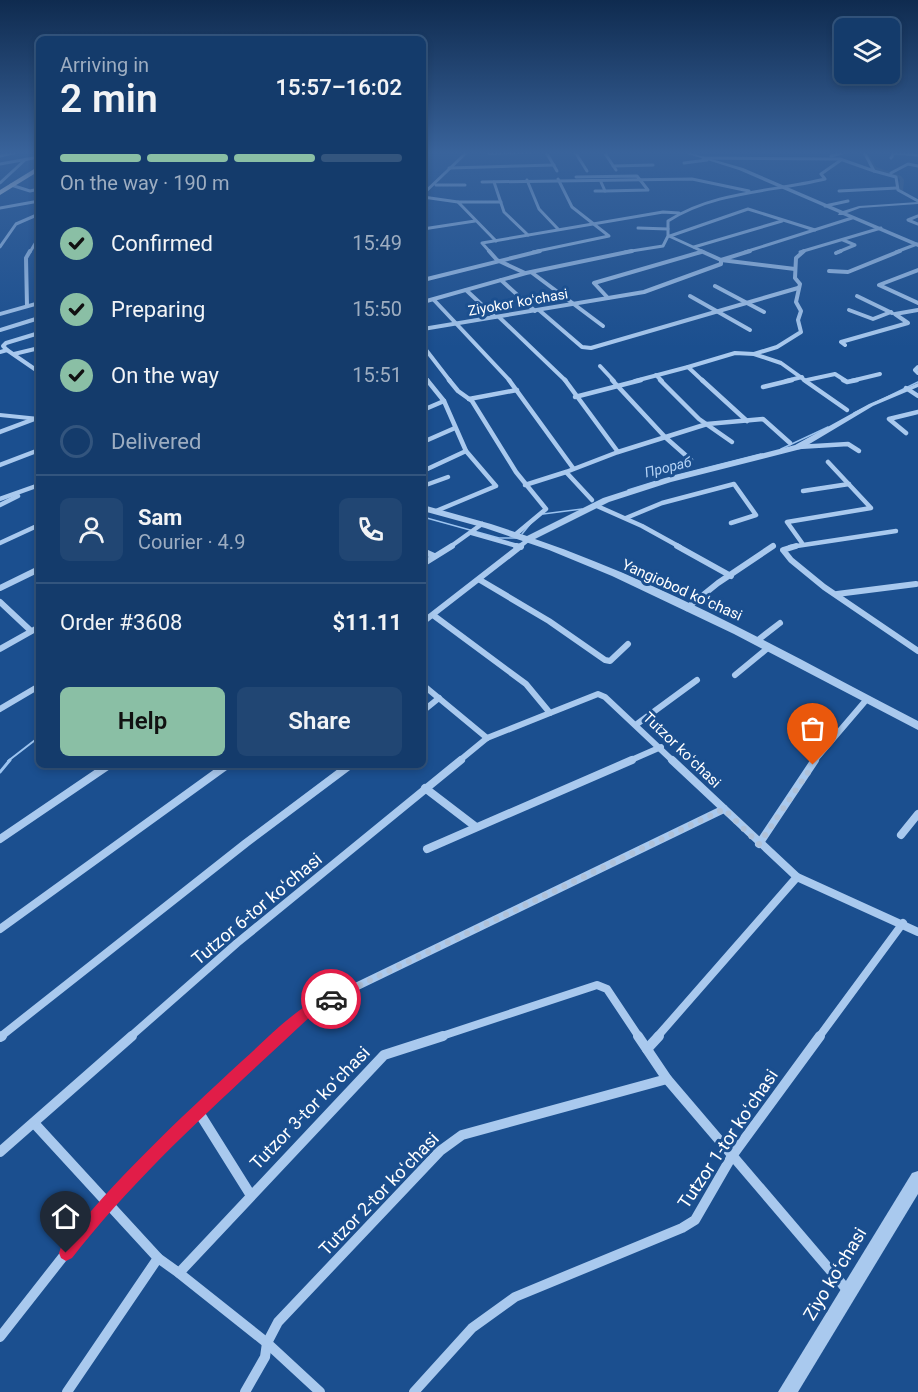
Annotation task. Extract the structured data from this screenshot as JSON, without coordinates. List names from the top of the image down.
{
  "streets": {
    "street": [
      "Ziyokor koʻchasi",
      "Yangiobod koʻchasi",
      "Tutzor koʻchasi",
      "Tutzor 6-tor koʻchasi",
      "Tutzor 3-tor koʻchasi",
      "Tutzor 1-tor koʻchasi",
      "Tutzor 2-tor koʻchasi",
      "Ziyo koʻchasi"
    ]
  },
  "crossings": [
    ["Tutzor koʻchasi", "Tutzor 6-tor koʻchasi"],
    ["Tutzor koʻchasi", "Tutzor 1-tor koʻchasi"],
    ["Tutzor 3-tor koʻchasi", "Tutzor 1-tor koʻchasi"],
    ["Tutzor 3-tor koʻchasi", "Tutzor 2-tor koʻchasi"],
    ["Tutzor 3-tor koʻchasi", "Ziyo koʻchasi"]
  ],
  "water": ["Прораб"],
  "page": {
    "heading": ["2 min", "Arriving in", "15:57–16:02"],
    "panel": [
      "Sam",
      "Courier · 4.9",
      "Order #3608",
      "$11.11"
    ],
    "bar": "On the way · 190 m",
    "list": [
      ["Confirmed", "15:49"],
      ["Preparing", "15:50"],
      ["On the way", "15:51"],
      "Delivered"
    ],
    "buttons": ["Help", "Share"]
  }
}
